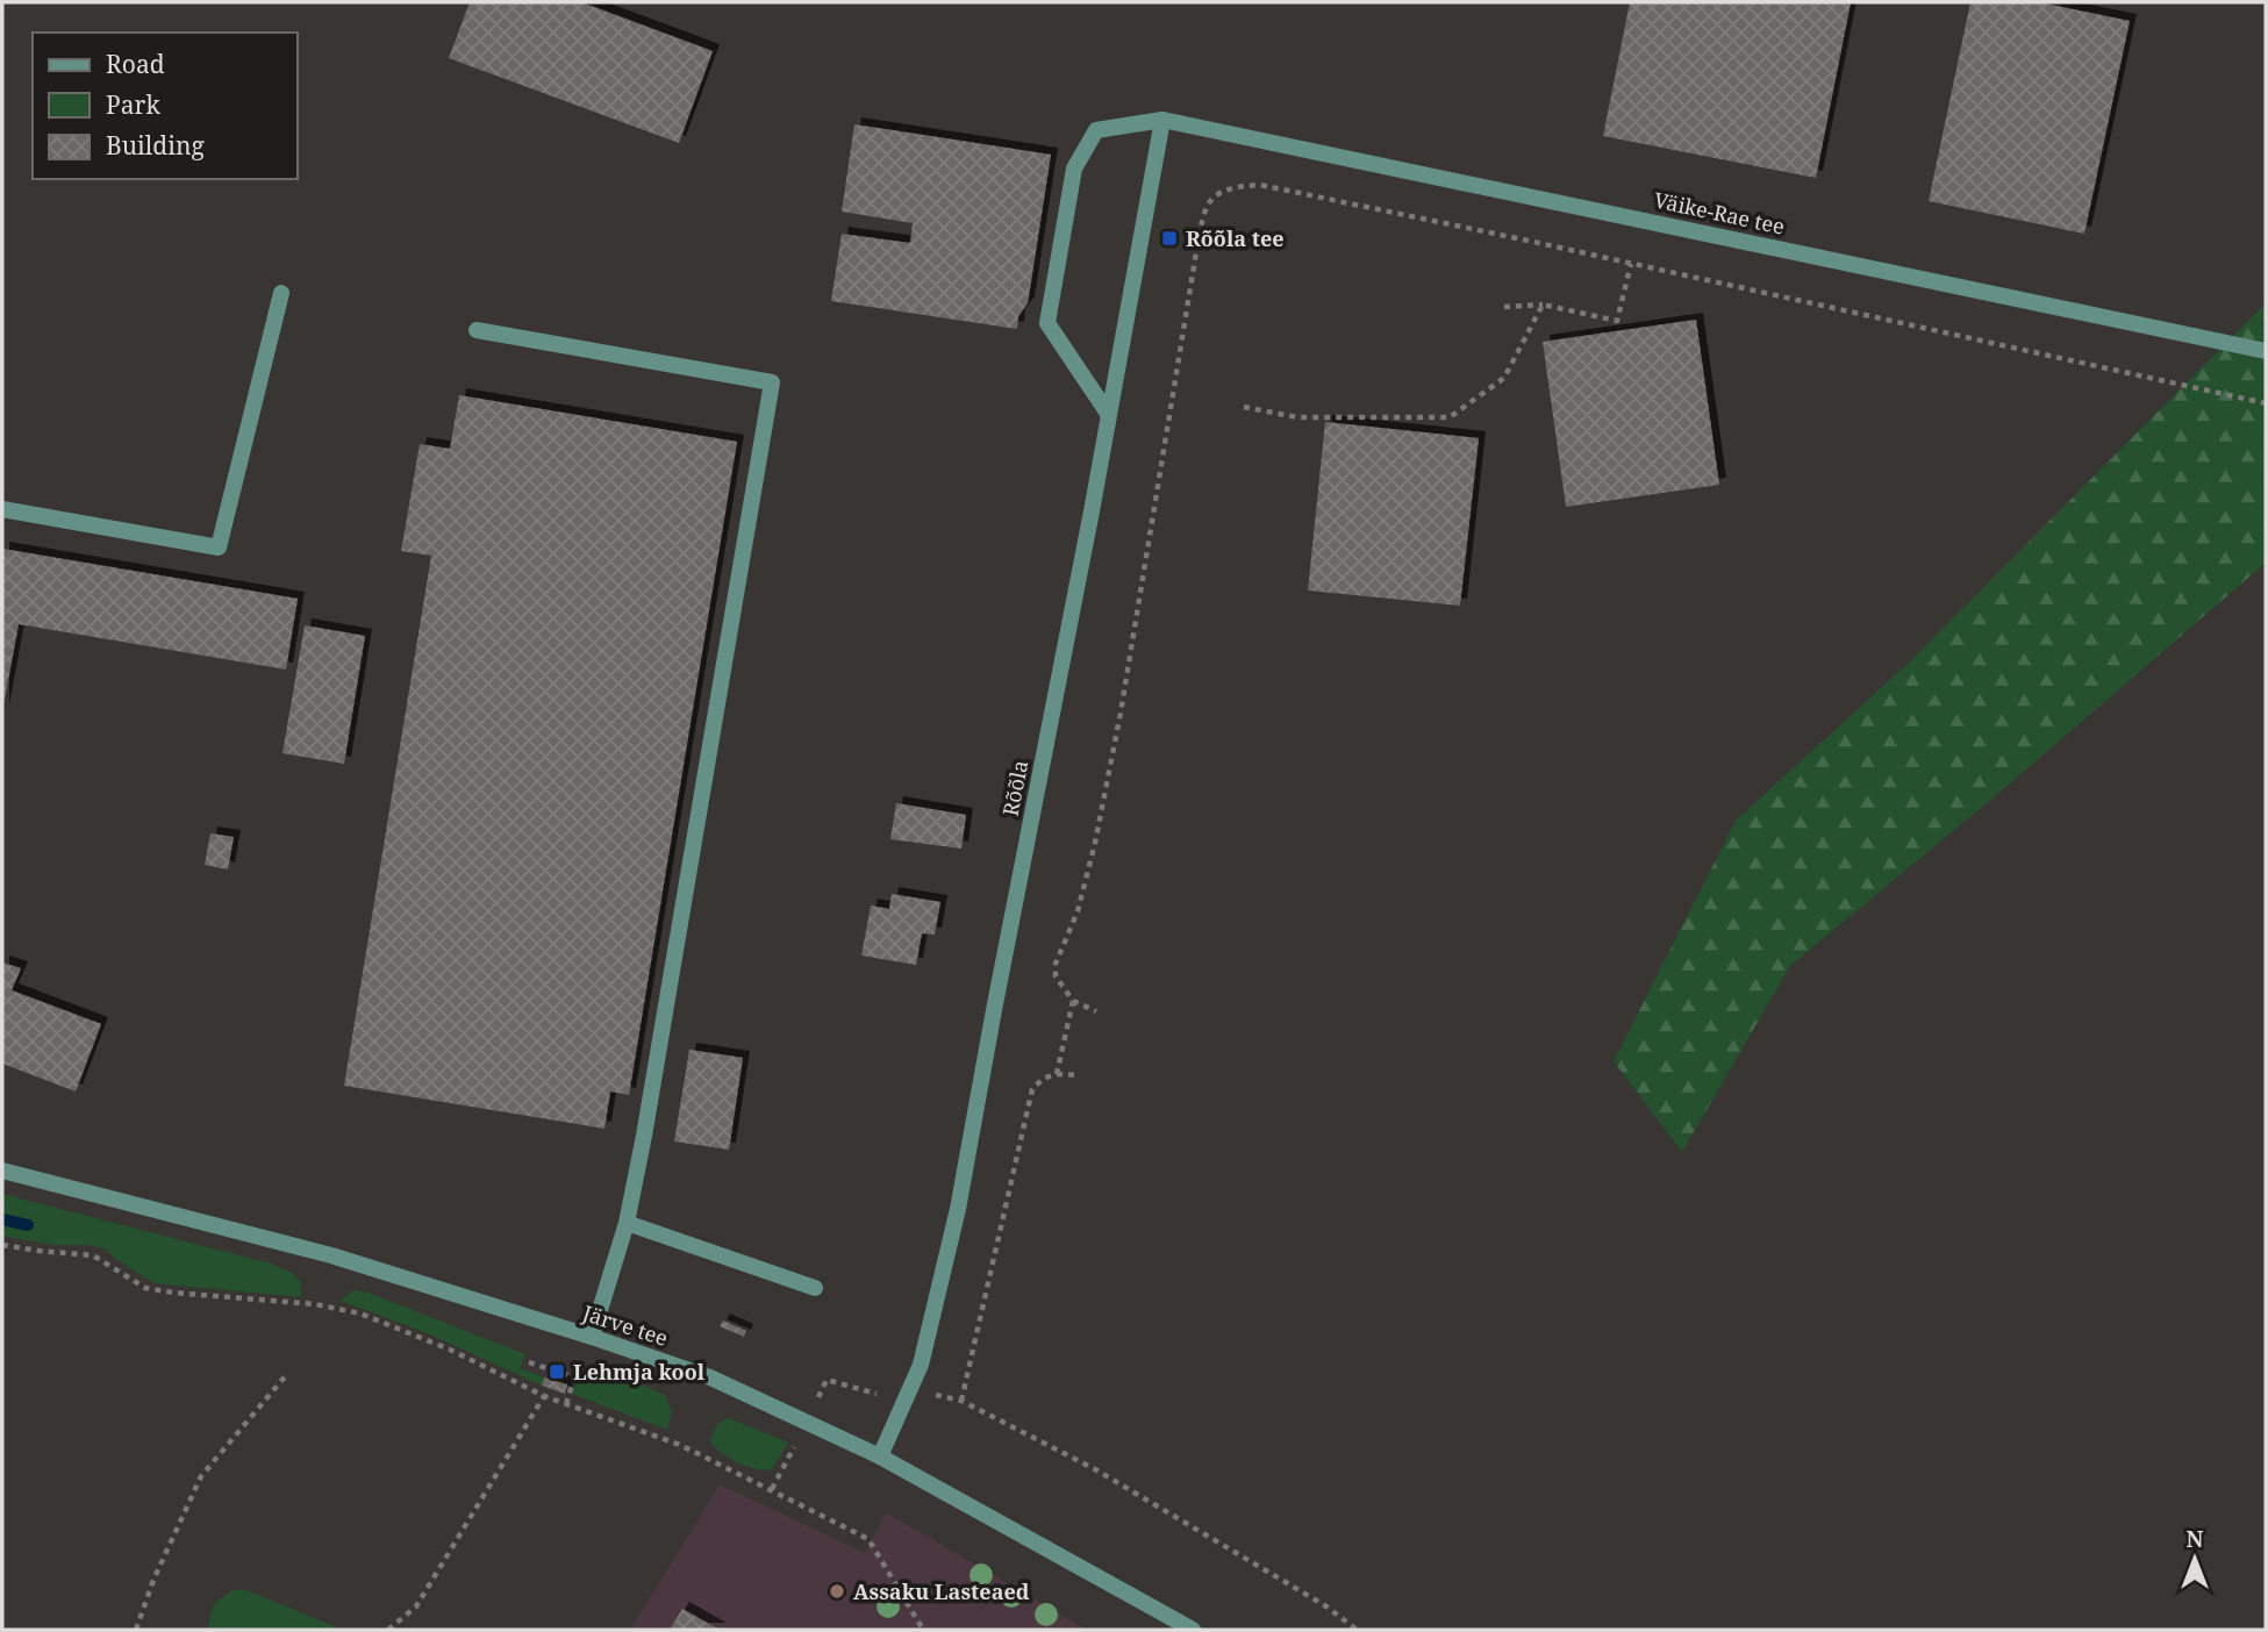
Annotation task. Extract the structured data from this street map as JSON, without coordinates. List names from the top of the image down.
{
  "streets": {
    "street": ["Väike-Rae tee", "Rõõla", "Järve tee"]
  },
  "crossings": [
    ["Väike-Rae tee", "Rõõla"],
    ["Rõõla", "Järve tee"]
  ],
  "places": {
    "transit": ["Rõõla tee", "Lehmja kool"],
    "other": ["Assaku Lasteaed"]
  },
  "legend": ["Road", "Park", "Building"],
  "north": "top"
}
